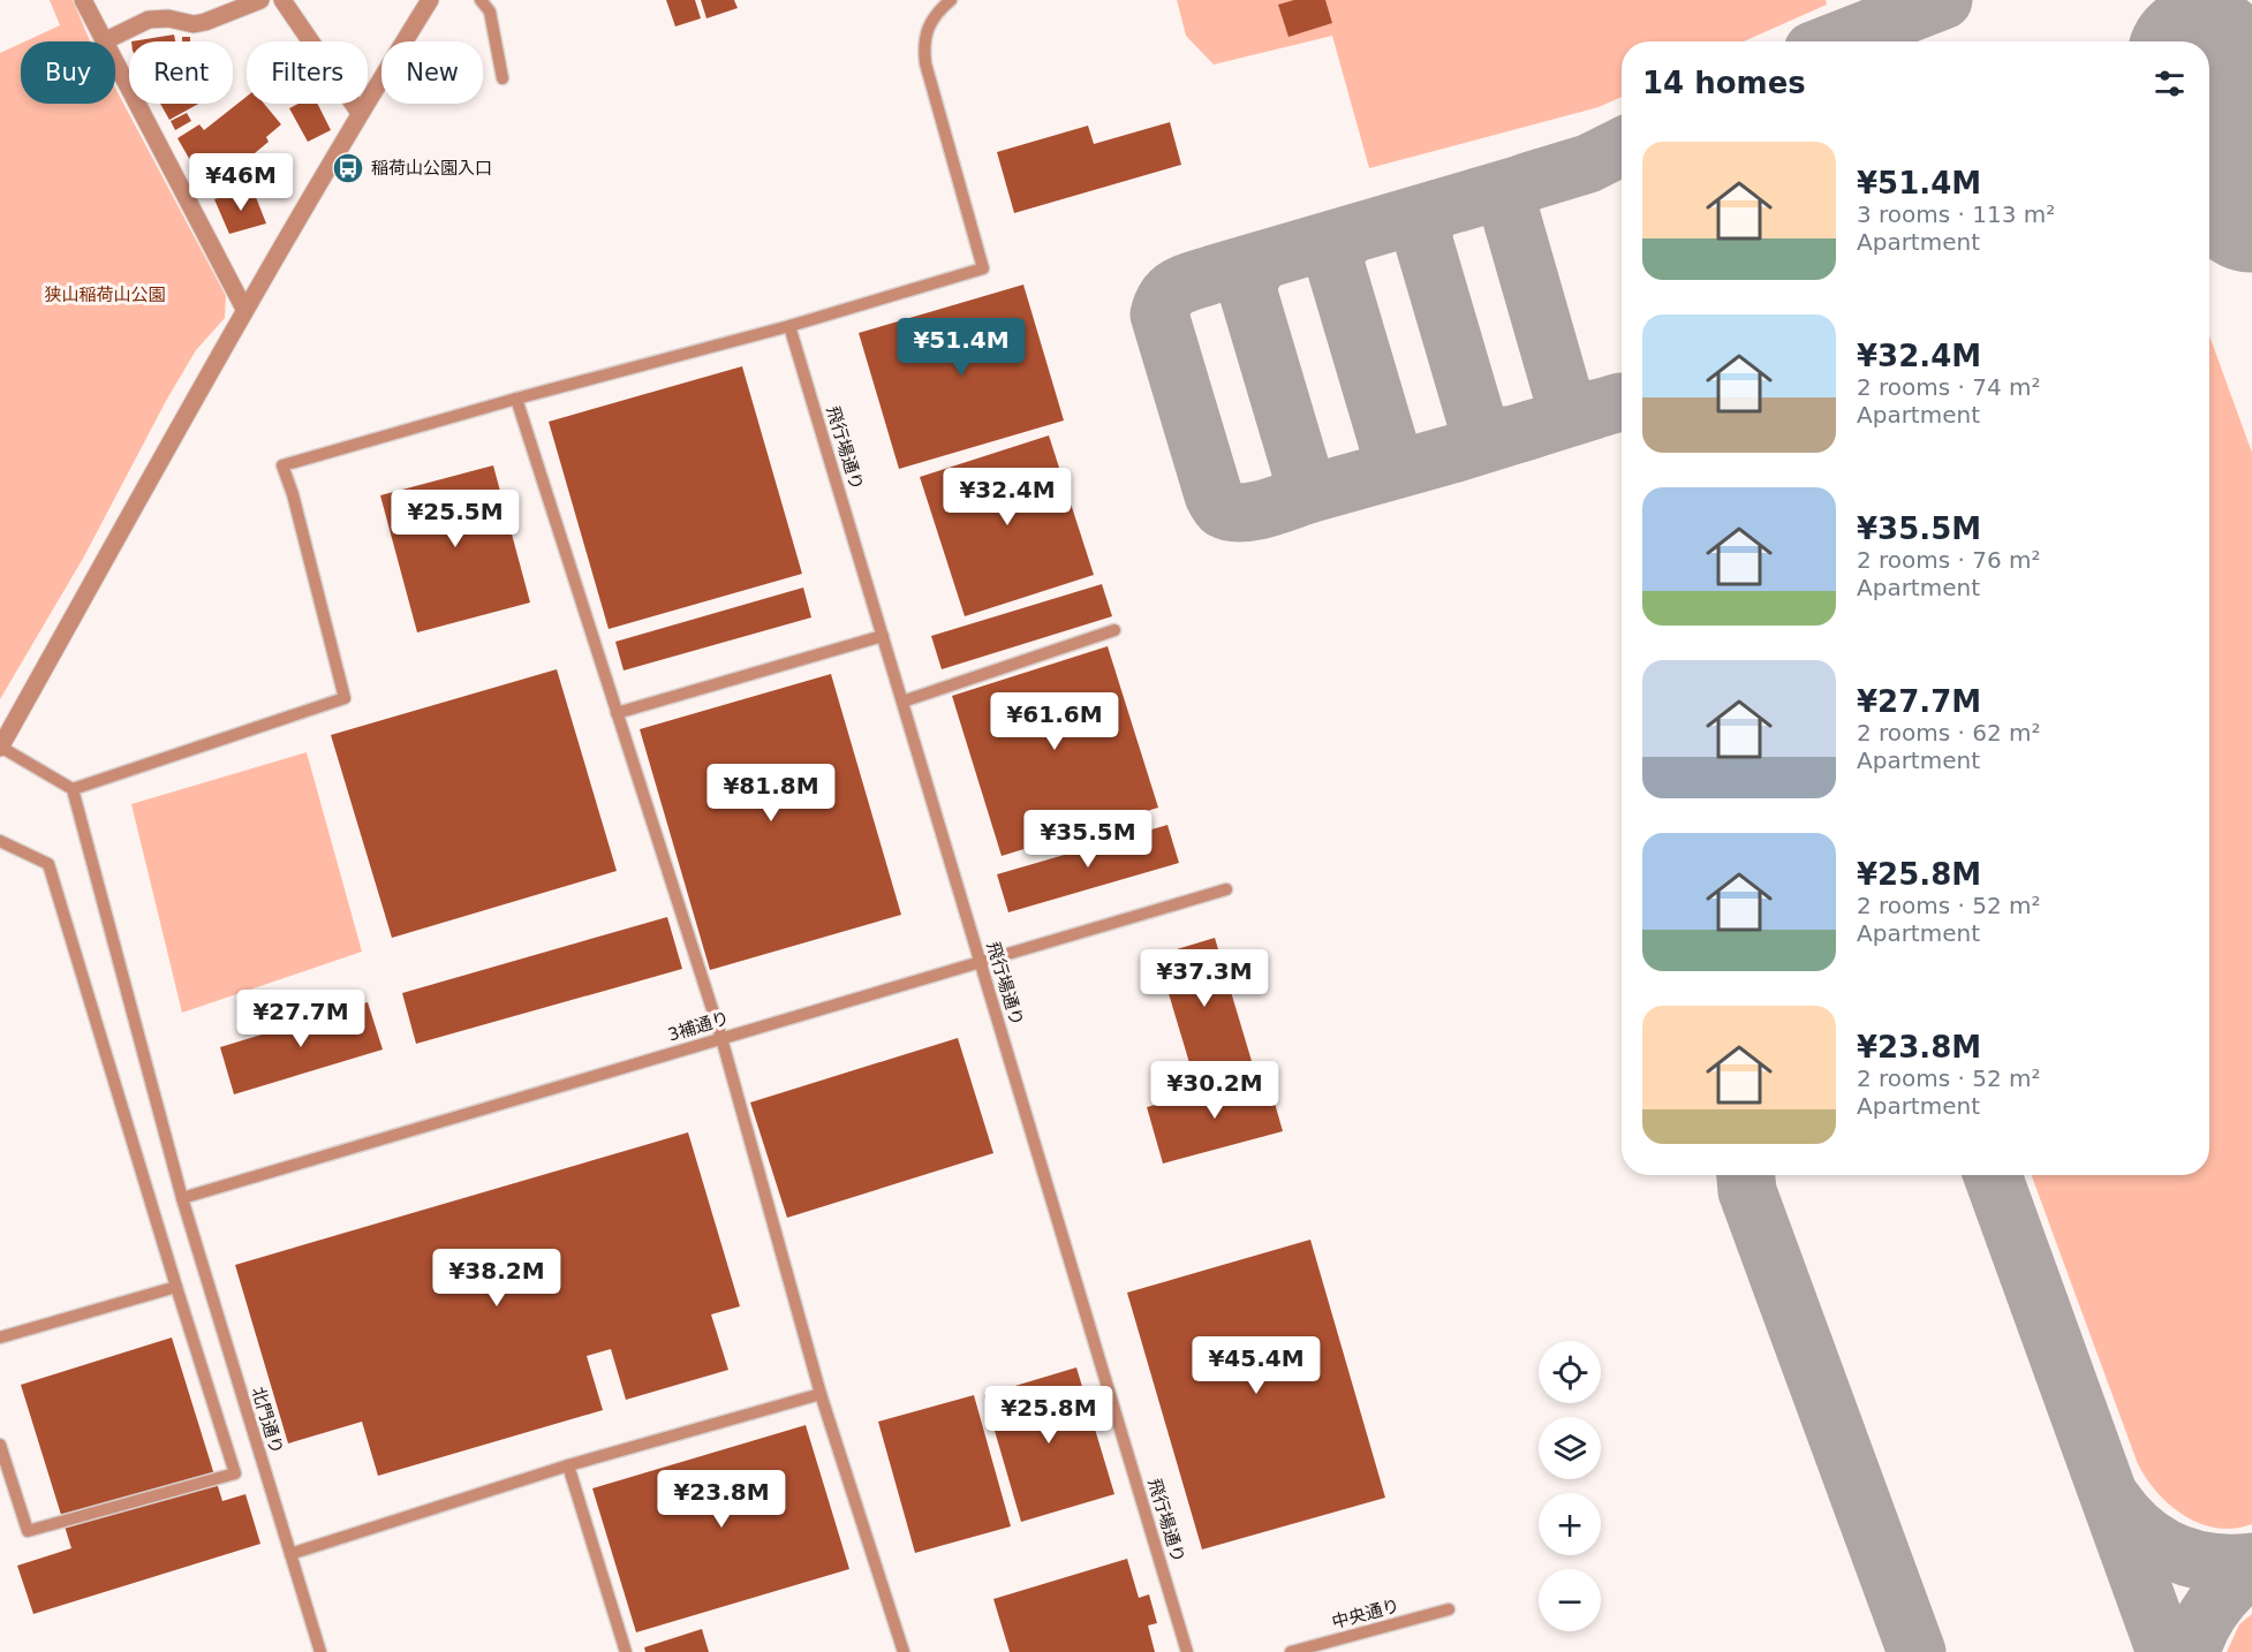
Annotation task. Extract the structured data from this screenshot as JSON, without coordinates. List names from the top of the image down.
{
  "streets": {
    "lane": [
      "飛行場通り",
      "3補通り",
      "北門通り",
      "中央通り"
    ]
  },
  "crossings": [
    ["飛行場通り", "3補通り"],
    ["3補通り", "北門通り"]
  ],
  "parks": ["狭山稲荷山公園"],
  "places": {
    "bus stop": ["稲荷山公園入口"]
  },
  "page": {
    "chip": [
      "Buy",
      "Rent",
      "Filters",
      "New"
    ],
    "heading": "14 homes",
    "list": [
      {
        "name": "¥51.4M",
        "note": "3 rooms · 113 m² · Apartment"
      },
      {
        "name": "¥32.4M",
        "note": "2 rooms · 74 m² · Apartment"
      },
      {
        "name": "¥35.5M",
        "note": "2 rooms · 76 m² · Apartment"
      },
      {
        "name": "¥27.7M",
        "note": "2 rooms · 62 m² · Apartment"
      },
      {
        "name": "¥25.8M",
        "note": "2 rooms · 52 m² · Apartment"
      },
      {
        "name": "¥23.8M",
        "note": "2 rooms · 52 m² · Apartment"
      }
    ],
    "price": [
      "¥46M",
      "¥51.4M",
      "¥32.4M",
      "¥25.5M",
      "¥61.6M",
      "¥81.8M",
      "¥35.5M",
      "¥37.3M",
      "¥27.7M",
      "¥30.2M",
      "¥38.2M",
      "¥45.4M",
      "¥25.8M",
      "¥23.8M"
    ],
    "map_buttons": ["+", "−"]
  }
}
